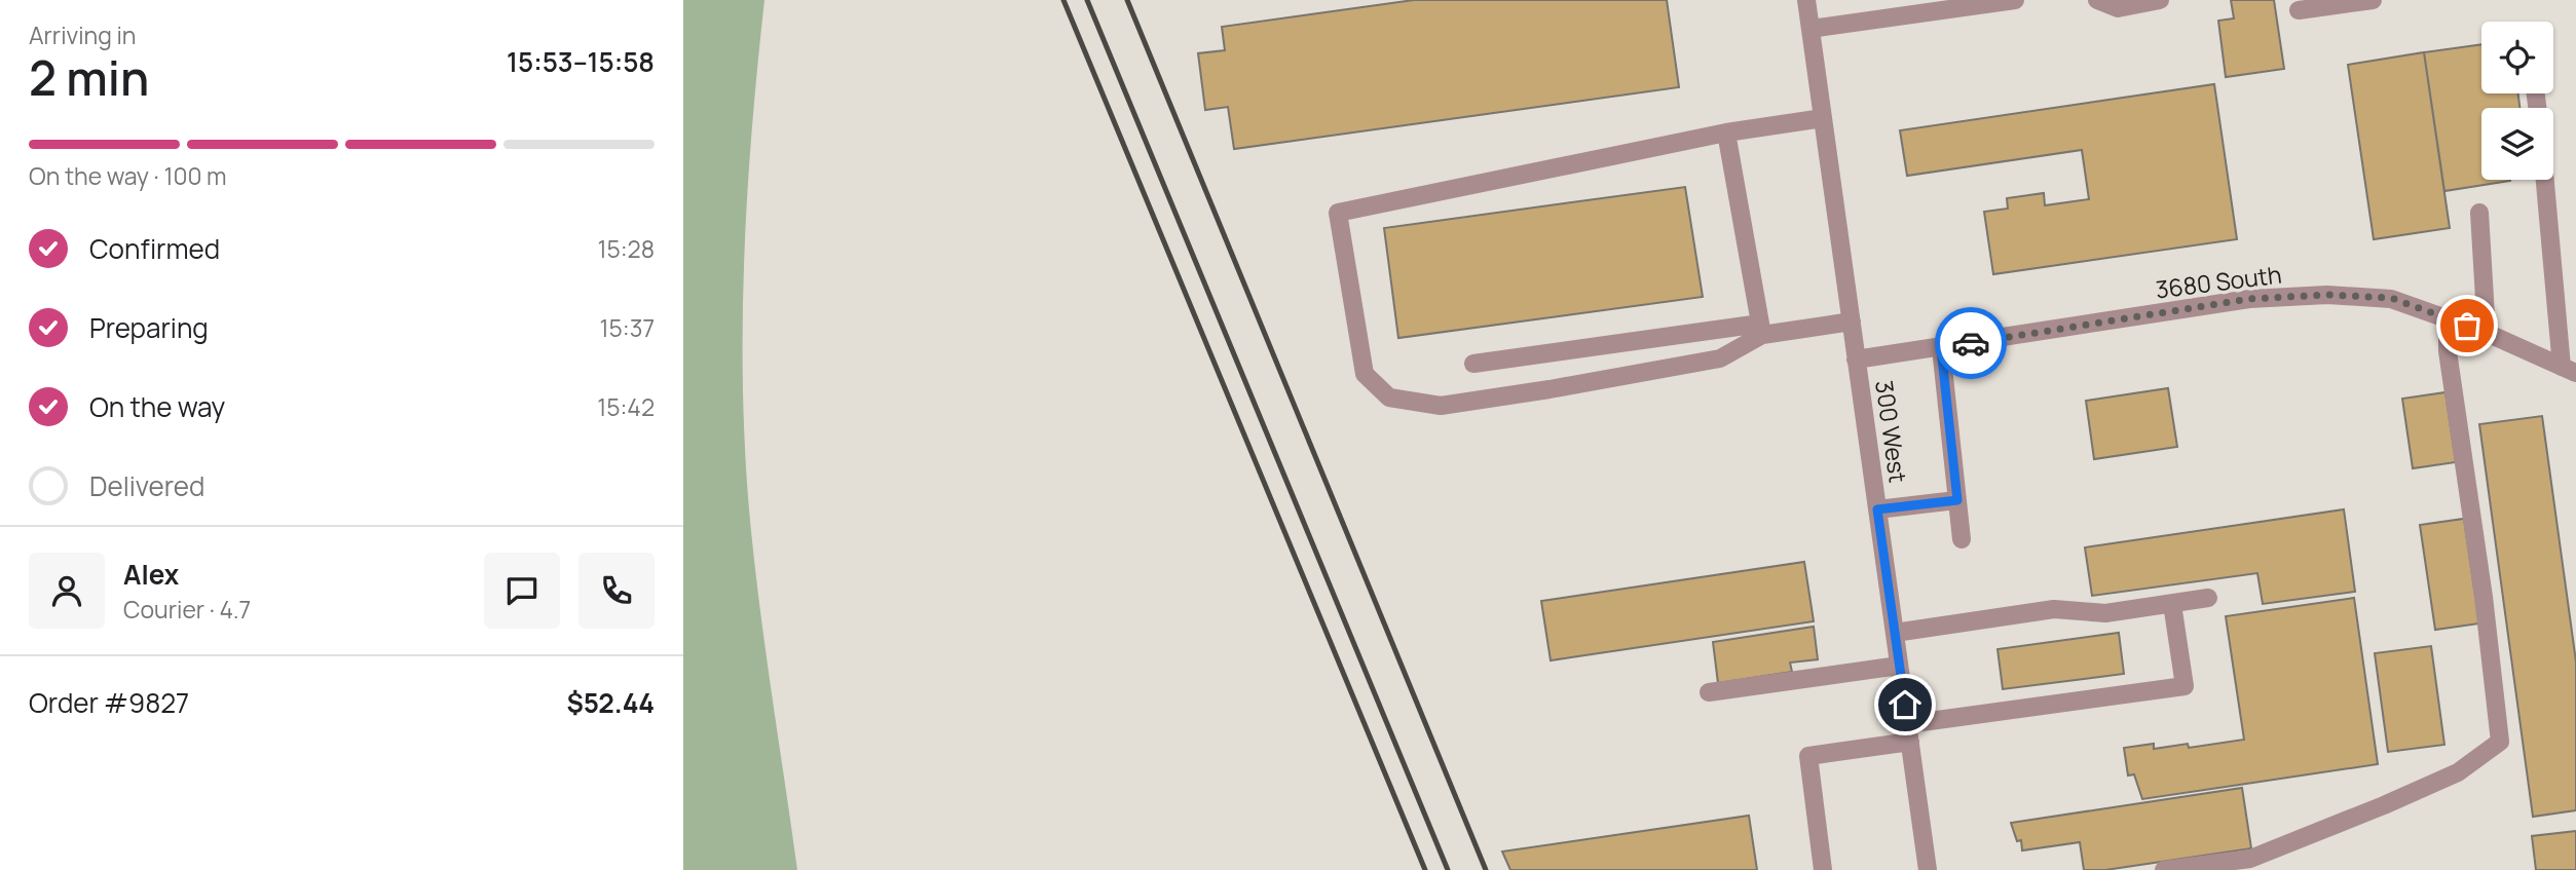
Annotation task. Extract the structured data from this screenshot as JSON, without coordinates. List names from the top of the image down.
{
  "streets": {
    "street": ["3680 South", "300 West"]
  },
  "crossings": [
    ["3680 South", "300 West"]
  ],
  "page": {
    "heading": ["2 min", "Arriving in", "15:53–15:58"],
    "panel": [
      "Alex",
      "Courier · 4.7",
      "Order #9827",
      "$52.44"
    ],
    "bar": "On the way · 100 m",
    "list": [
      ["Confirmed", "15:28"],
      ["Preparing", "15:37"],
      ["On the way", "15:42"],
      "Delivered"
    ]
  }
}
